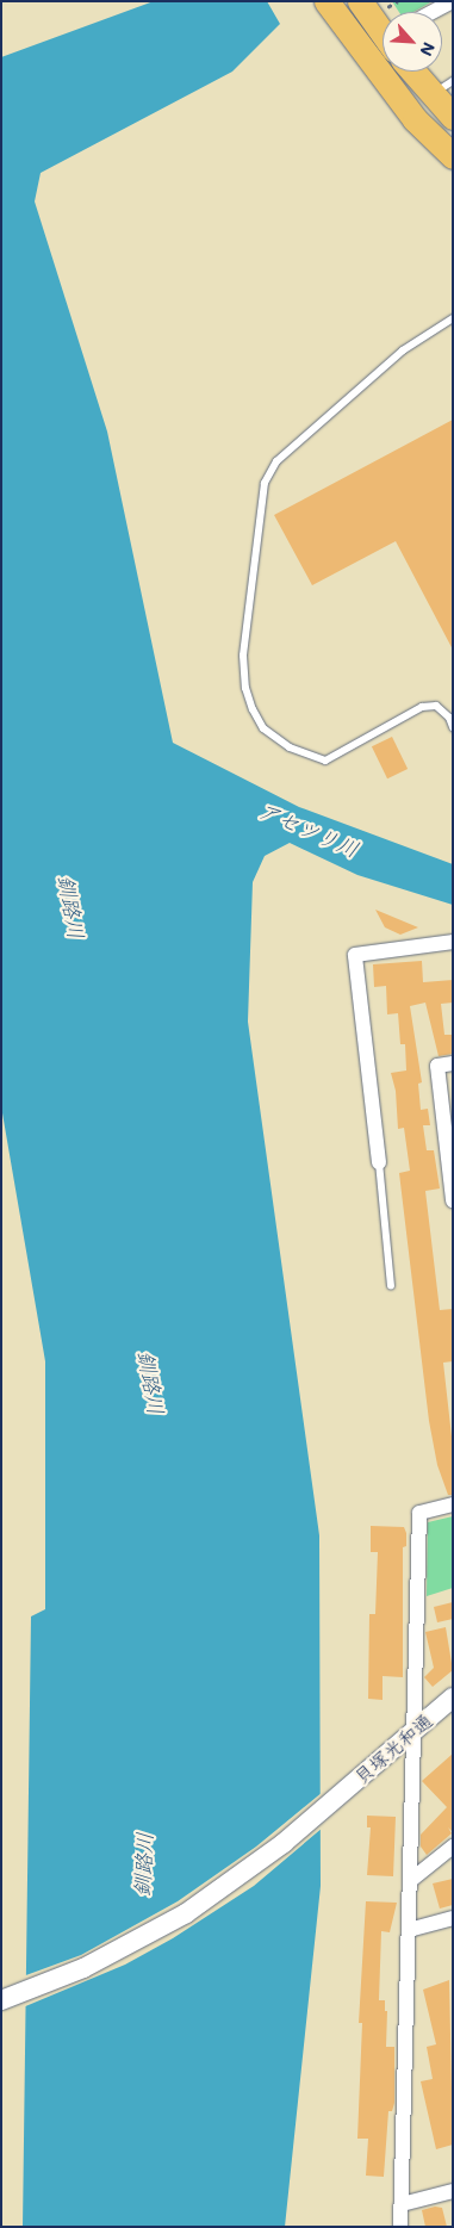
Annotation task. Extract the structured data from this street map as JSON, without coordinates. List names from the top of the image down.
{
  "streets": {
    "street": ["貝塚光和通"]
  },
  "water": ["アセツリ川", "釧路川"],
  "north": "bottom right"
}
